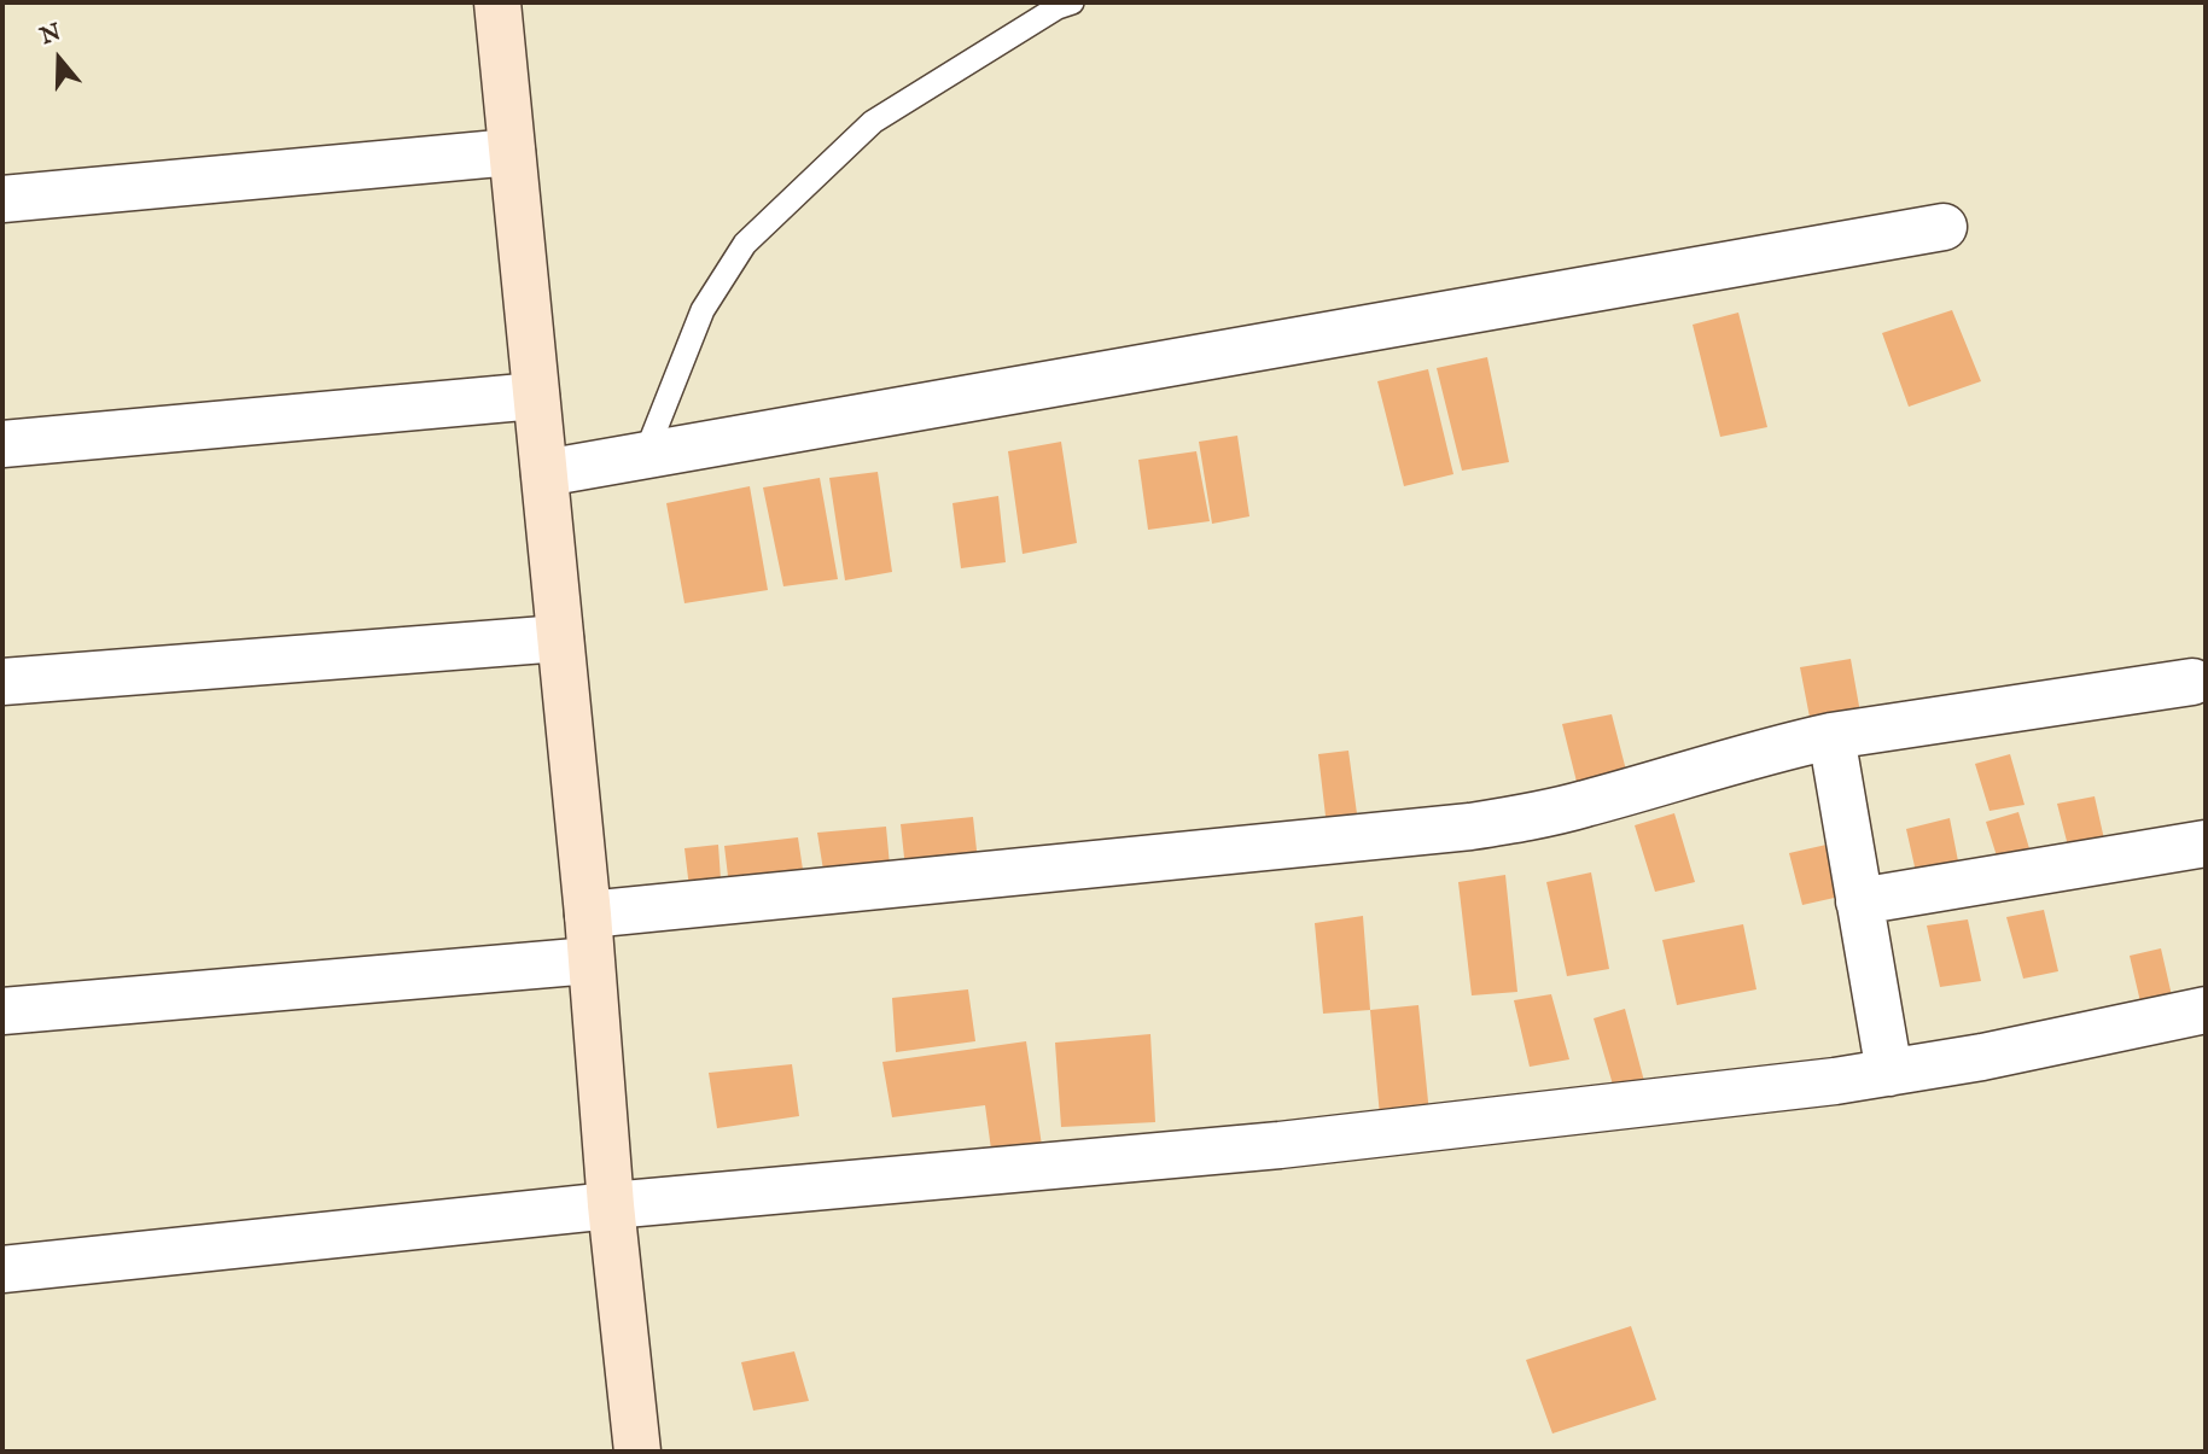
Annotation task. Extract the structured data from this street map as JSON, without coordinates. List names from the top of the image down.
{
  "north": "top"
}
